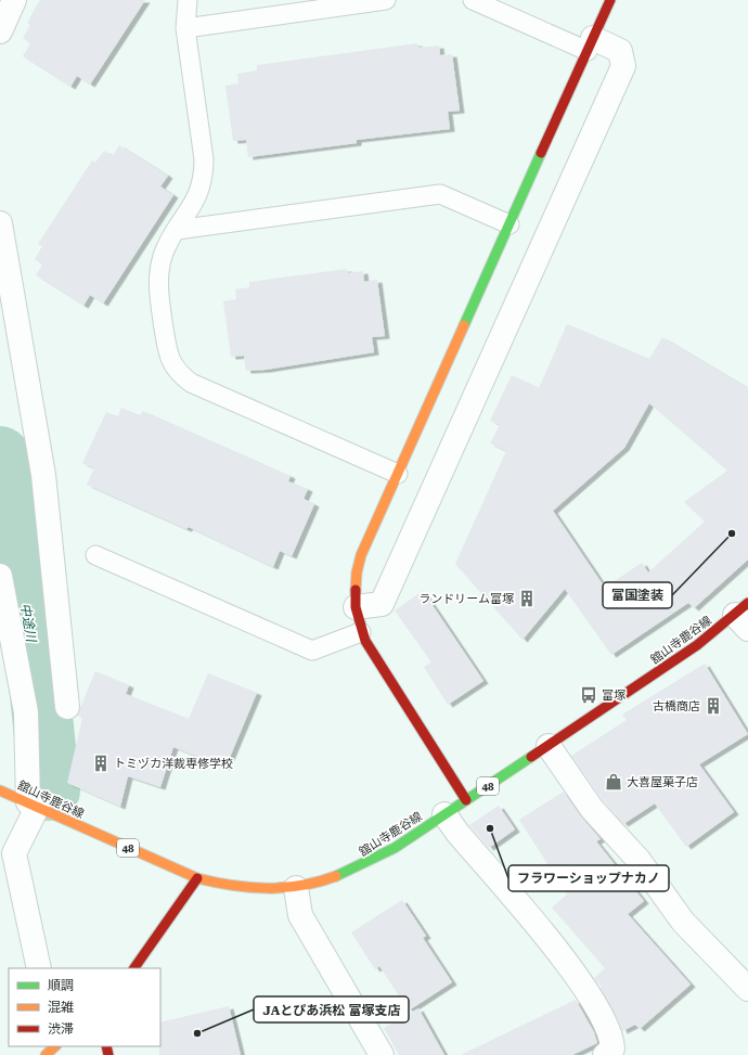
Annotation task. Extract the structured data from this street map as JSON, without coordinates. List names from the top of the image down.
{
  "streets": {
    "street": ["舘山寺鹿谷線", "48"]
  },
  "water": ["中途川"],
  "places": {
    "other": ["富国塗装", "フラワーショップナカノ", "JAとぴあ浜松 富塚支店"],
    "building": ["ランドリーム富塚", "古橋商店", "トミヅカ洋裁専修学校"],
    "bus stop": ["富塚"],
    "shop": ["大喜屋菓子店"]
  },
  "legend": ["順調", "混雑", "渋滞"]
}
